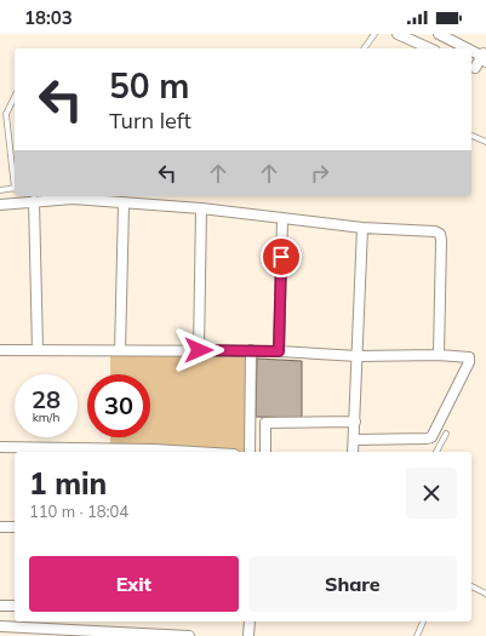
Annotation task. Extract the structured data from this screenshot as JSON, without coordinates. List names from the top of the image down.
{
  "page": {
    "status": "18:03",
    "turn": ["50 m", "Turn left"],
    "speed": "28 km/h",
    "limit": "30",
    "heading": ["1 min", "110 m · 18:04"],
    "buttons": ["Exit", "Share"]
  }
}
